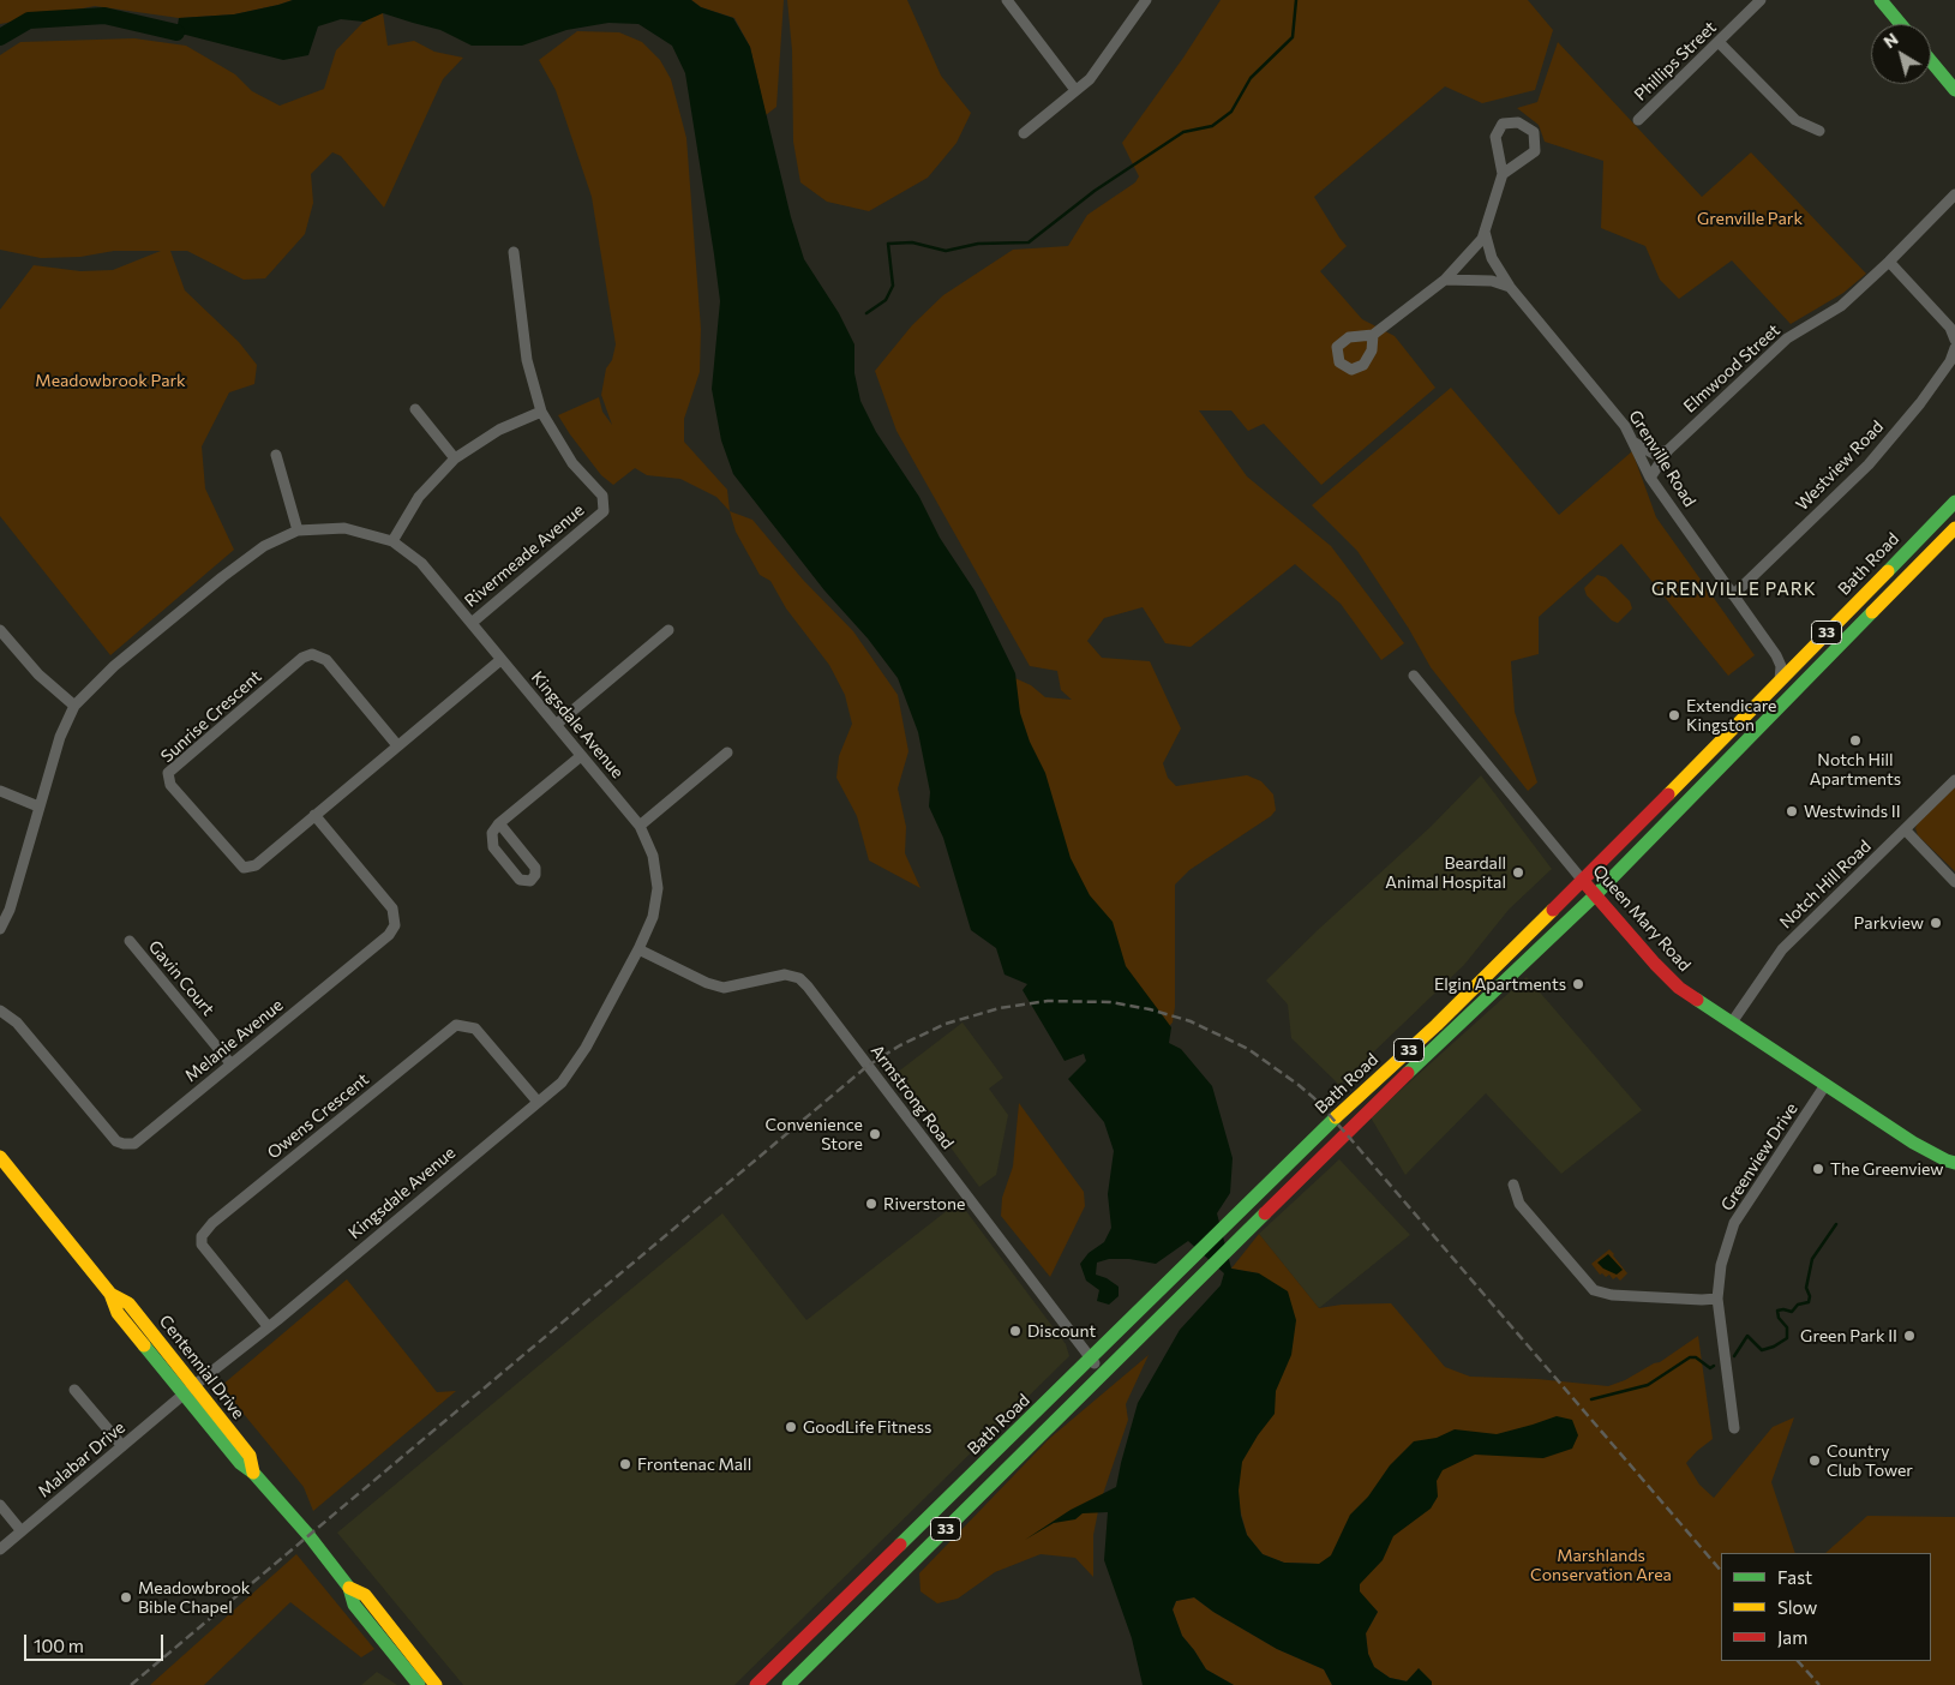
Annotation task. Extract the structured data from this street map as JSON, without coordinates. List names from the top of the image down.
{
  "streets": {
    "main road": [
      "Bath Road",
      "33",
      "Queen Mary Road",
      "Centennial Drive"
    ],
    "street": [
      "Phillips Street",
      "Elmwood Street",
      "Grenville Road",
      "Westview Road",
      "Rivermeade Avenue",
      "Sunrise Crescent",
      "Kingsdale Avenue",
      "Notch Hill Road",
      "Gavin Court",
      "Melanie Avenue",
      "Armstrong Road",
      "Owens Crescent",
      "Greenview Drive",
      "Malabar Drive"
    ]
  },
  "crossings": [
    ["Elmwood Street", "Grenville Road"],
    ["Grenville Road", "Westview Road"],
    ["Grenville Road", "Bath Road"],
    ["Rivermeade Avenue", "Kingsdale Avenue"],
    ["Bath Road", "Queen Mary Road"],
    ["Bath Road", "Armstrong Road"],
    ["33", "Queen Mary Road"],
    ["33", "Armstrong Road"],
    ["Sunrise Crescent", "Kingsdale Avenue"],
    ["Sunrise Crescent", "Melanie Avenue"],
    ["Kingsdale Avenue", "Armstrong Road"],
    ["Kingsdale Avenue", "Owens Crescent"],
    ["Kingsdale Avenue", "Centennial Drive"],
    ["Kingsdale Avenue", "Malabar Drive"],
    ["Notch Hill Road", "Queen Mary Road"],
    ["Queen Mary Road", "Greenview Drive"],
    ["Gavin Court", "Melanie Avenue"],
    ["Centennial Drive", "Malabar Drive"]
  ],
  "districts": ["GRENVILLE PARK"],
  "parks": ["Grenville Park", "Meadowbrook Park", "Marshlands Conservation Area"],
  "places": [
    "Extendicare Kingston",
    "Notch Hill Apartments",
    "Westwinds II",
    "Beardall Animal Hospital",
    "Parkview",
    "Elgin Apartments",
    "Convenience Store",
    "The Greenview",
    "Riverstone",
    "Discount",
    "Green Park II",
    "GoodLife Fitness",
    "Country Club Tower",
    "Frontenac Mall",
    "Meadowbrook Bible Chapel"
  ],
  "legend": ["Fast", "Slow", "Jam"],
  "scale_bar": "100 m",
  "north": "top left"
}
